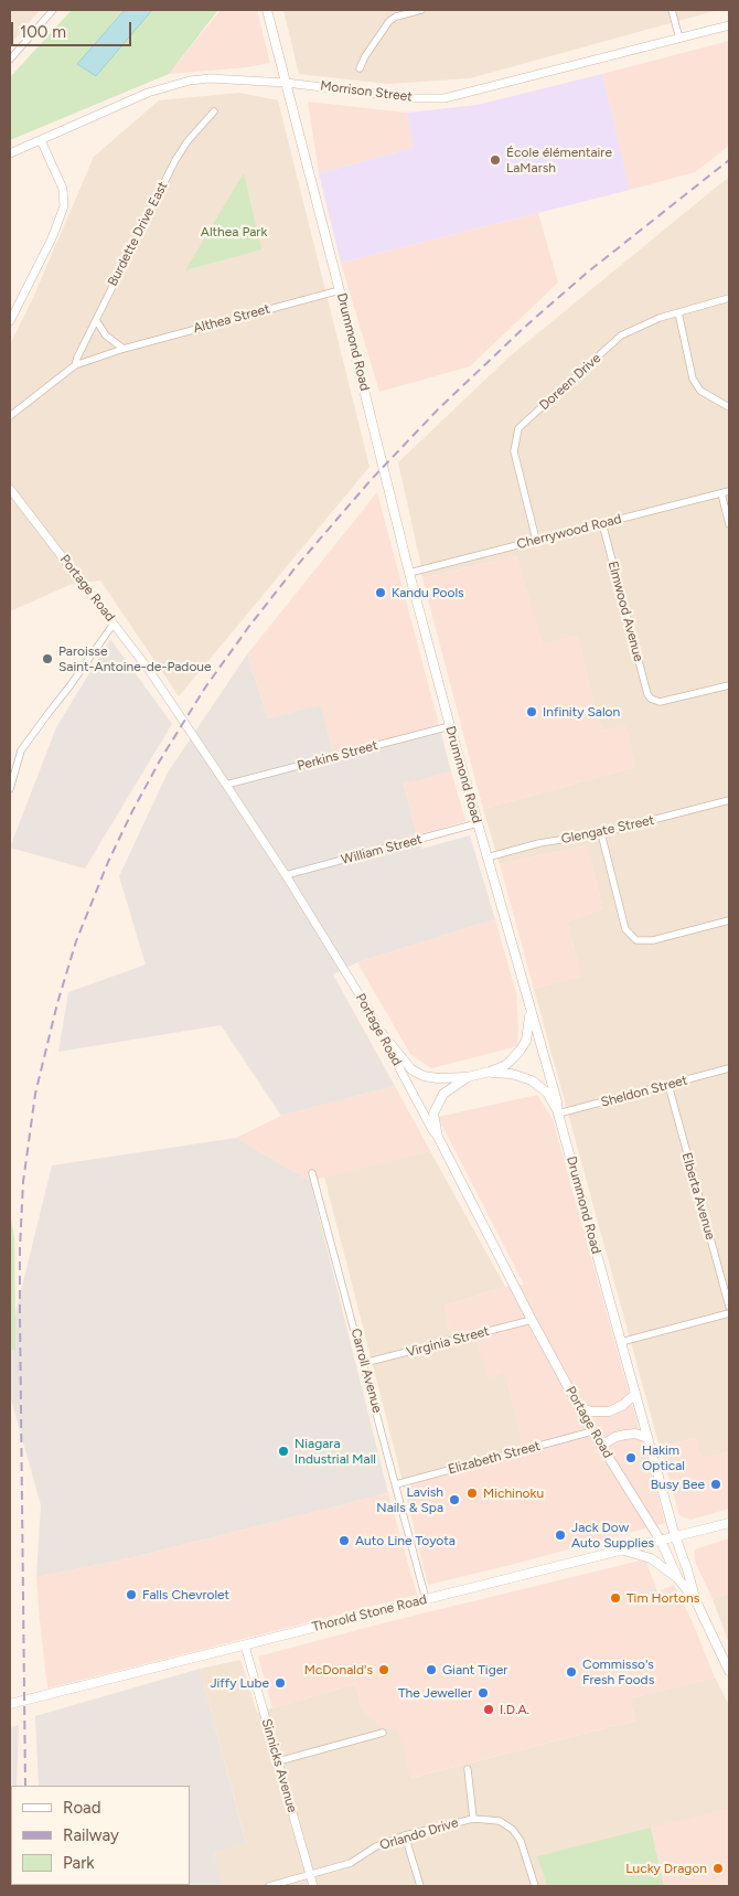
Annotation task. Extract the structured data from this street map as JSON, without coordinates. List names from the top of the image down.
{
  "streets": {
    "main road": ["Drummond Road", "Portage Road", "Thorold Stone Road"],
    "street": [
      "Morrison Street",
      "Burdette Drive East",
      "Althea Street",
      "Doreen Drive",
      "Cherrywood Road",
      "Elmwood Avenue",
      "Perkins Street",
      "Glengate Street",
      "William Street",
      "Sheldon Street",
      "Elberta Avenue",
      "Virginia Street",
      "Carroll Avenue",
      "Elizabeth Street",
      "Sinnicks Avenue",
      "Orlando Drive"
    ]
  },
  "crossings": [
    ["Morrison Street", "Drummond Road"],
    ["Burdette Drive East", "Althea Street"],
    ["Althea Street", "Drummond Road"],
    ["Drummond Road", "Cherrywood Road"],
    ["Drummond Road", "Portage Road"],
    ["Drummond Road", "Perkins Street"],
    ["Drummond Road", "Glengate Street"],
    ["Drummond Road", "William Street"],
    ["Drummond Road", "Sheldon Street"],
    ["Drummond Road", "Thorold Stone Road"],
    ["Doreen Drive", "Cherrywood Road"],
    ["Cherrywood Road", "Elmwood Avenue"],
    ["Portage Road", "Perkins Street"],
    ["Portage Road", "William Street"],
    ["Portage Road", "Virginia Street"],
    ["Portage Road", "Elizabeth Street"],
    ["Portage Road", "Thorold Stone Road"],
    ["Sheldon Street", "Elberta Avenue"],
    ["Virginia Street", "Carroll Avenue"],
    ["Carroll Avenue", "Elizabeth Street"],
    ["Carroll Avenue", "Thorold Stone Road"],
    ["Thorold Stone Road", "Sinnicks Avenue"],
    ["Sinnicks Avenue", "Orlando Drive"]
  ],
  "parks": ["Althea Park"],
  "places": [
    "École élémentaire LaMarsh",
    "Kandu Pools",
    "Paroisse Saint-Antoine-de-Padoue",
    "Infinity Salon",
    "Niagara Industrial Mall",
    "Hakim Optical",
    "Busy Bee",
    "Michinoku",
    "Lavish Nails & Spa",
    "Jack Dow Auto Supplies",
    "Auto Line Toyota",
    "Falls Chevrolet",
    "Tim Hortons",
    "McDonald's",
    "Giant Tiger",
    "Commisso's Fresh Foods",
    "Jiffy Lube",
    "The Jeweller",
    "I.D.A.",
    "Lucky Dragon"
  ],
  "legend": ["Road", "Railway", "Park"],
  "scale_bar": "100 m"
}
